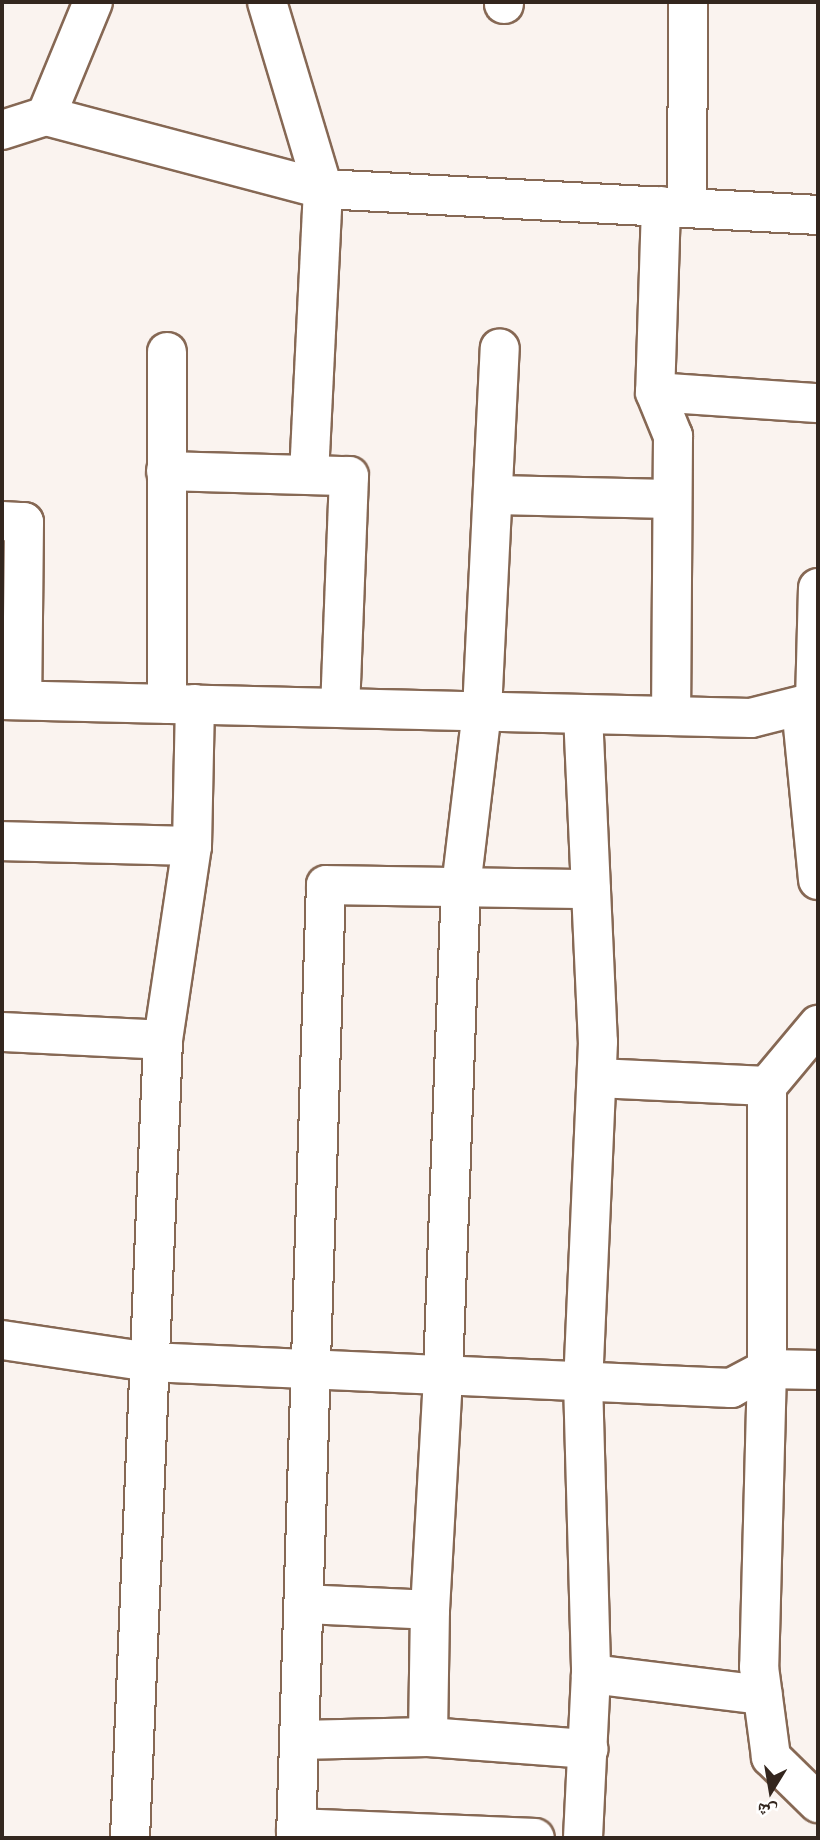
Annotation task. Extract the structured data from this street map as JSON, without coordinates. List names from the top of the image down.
{
  "north": "bottom"
}
